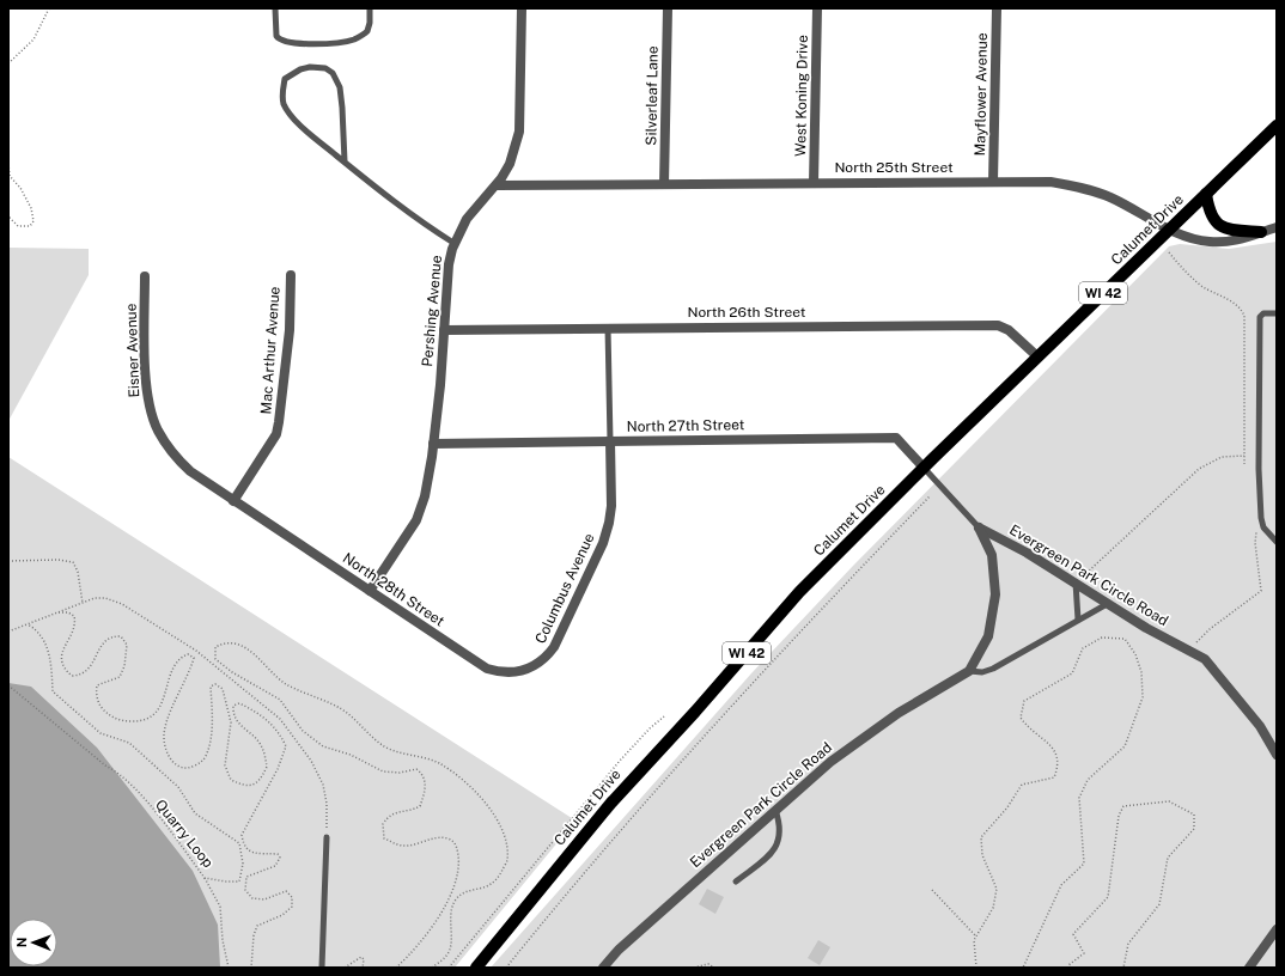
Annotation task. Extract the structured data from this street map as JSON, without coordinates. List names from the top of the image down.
{
  "streets": {
    "main road": ["Calumet Drive", "WI 42"],
    "street": [
      "Mayflower Avenue",
      "Silverleaf Lane",
      "West Koning Drive",
      "North 25th Street",
      "Pershing Avenue",
      "North 26th Street",
      "Eisner Avenue",
      "Mac Arthur Avenue",
      "North 27th Street",
      "Evergreen Park Circle Road",
      "Columbus Avenue",
      "North 28th Street"
    ],
    "path": ["Quarry Loop"]
  },
  "crossings": [
    ["Mayflower Avenue", "North 25th Street"],
    ["Silverleaf Lane", "North 25th Street"],
    ["West Koning Drive", "North 25th Street"],
    ["North 25th Street", "Calumet Drive"],
    ["North 25th Street", "Pershing Avenue"],
    ["Calumet Drive", "North 26th Street"],
    ["Calumet Drive", "North 27th Street"],
    ["Calumet Drive", "Evergreen Park Circle Road"],
    ["Pershing Avenue", "North 26th Street"],
    ["Pershing Avenue", "North 27th Street"],
    ["Pershing Avenue", "North 28th Street"],
    ["Eisner Avenue", "Mac Arthur Avenue"],
    ["Eisner Avenue", "North 28th Street"],
    ["Mac Arthur Avenue", "North 28th Street"],
    ["North 27th Street", "Evergreen Park Circle Road"],
    ["North 27th Street", "Columbus Avenue"],
    ["Columbus Avenue", "North 28th Street"]
  ],
  "north": "left"
}
